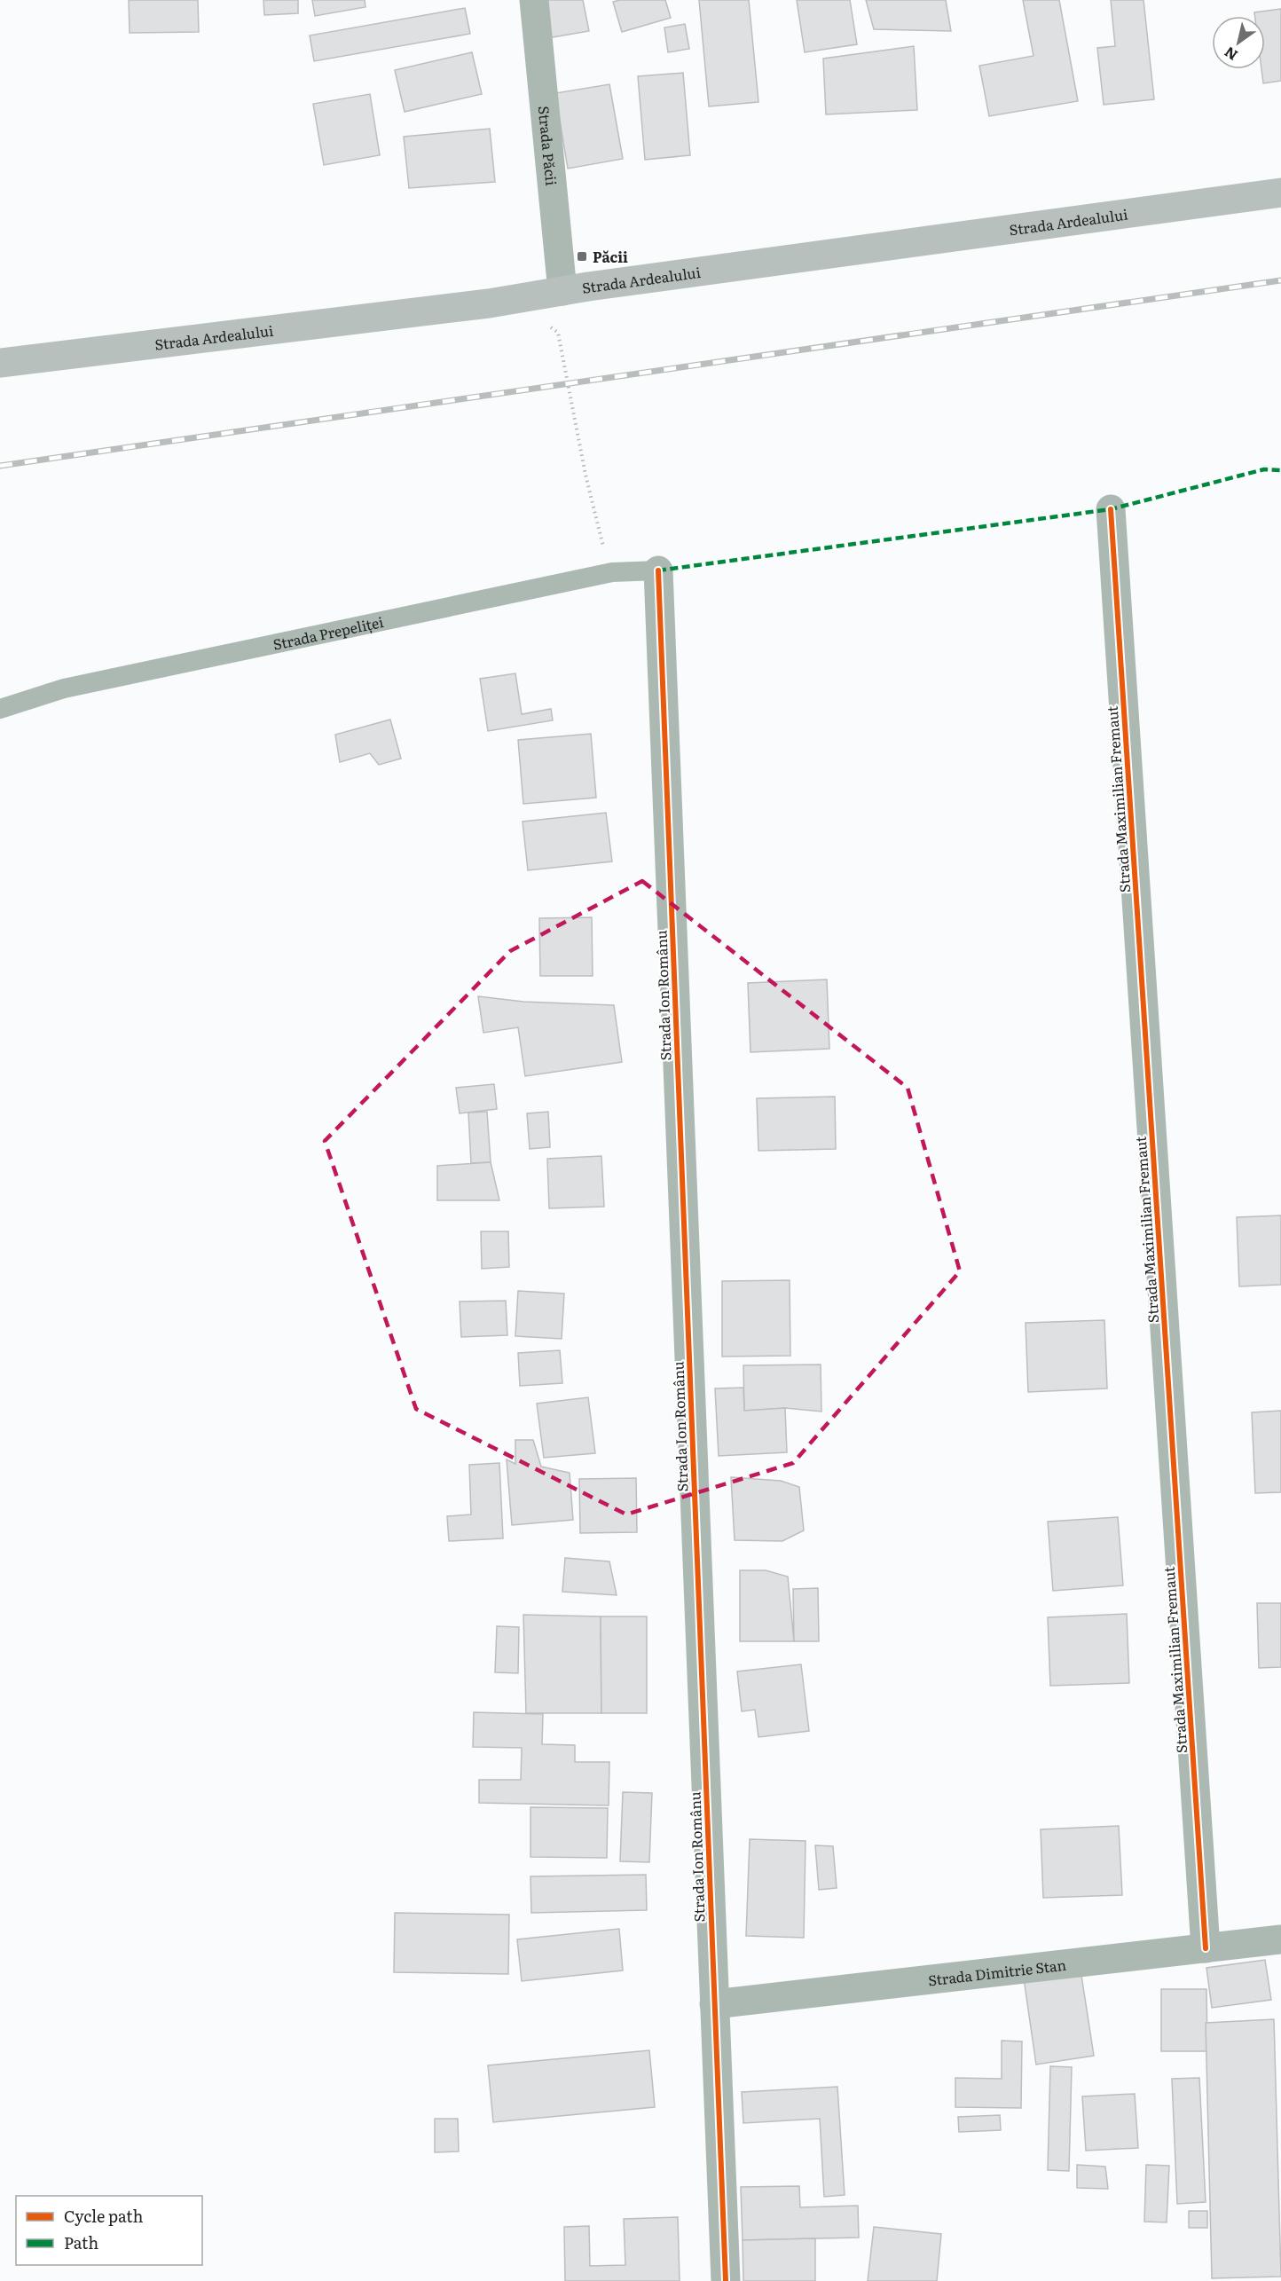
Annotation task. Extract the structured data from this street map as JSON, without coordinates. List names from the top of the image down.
{
  "streets": {
    "street": [
      "Strada Păcii",
      "Strada Ardealului",
      "Strada Maximilian Fremaut",
      "Strada Ion Românu",
      "Strada Dimitrie Stan"
    ],
    "lane": ["Strada Prepeliței"]
  },
  "crossings": [
    ["Strada Păcii", "Strada Ardealului"],
    ["Strada Prepeliței", "Strada Ion Românu"],
    ["Strada Maximilian Fremaut", "Strada Dimitrie Stan"],
    ["Strada Ion Românu", "Strada Dimitrie Stan"]
  ],
  "places": {
    "transit": ["Păcii"]
  },
  "legend": ["Cycle path", "Path"],
  "north": "bottom left"
}
